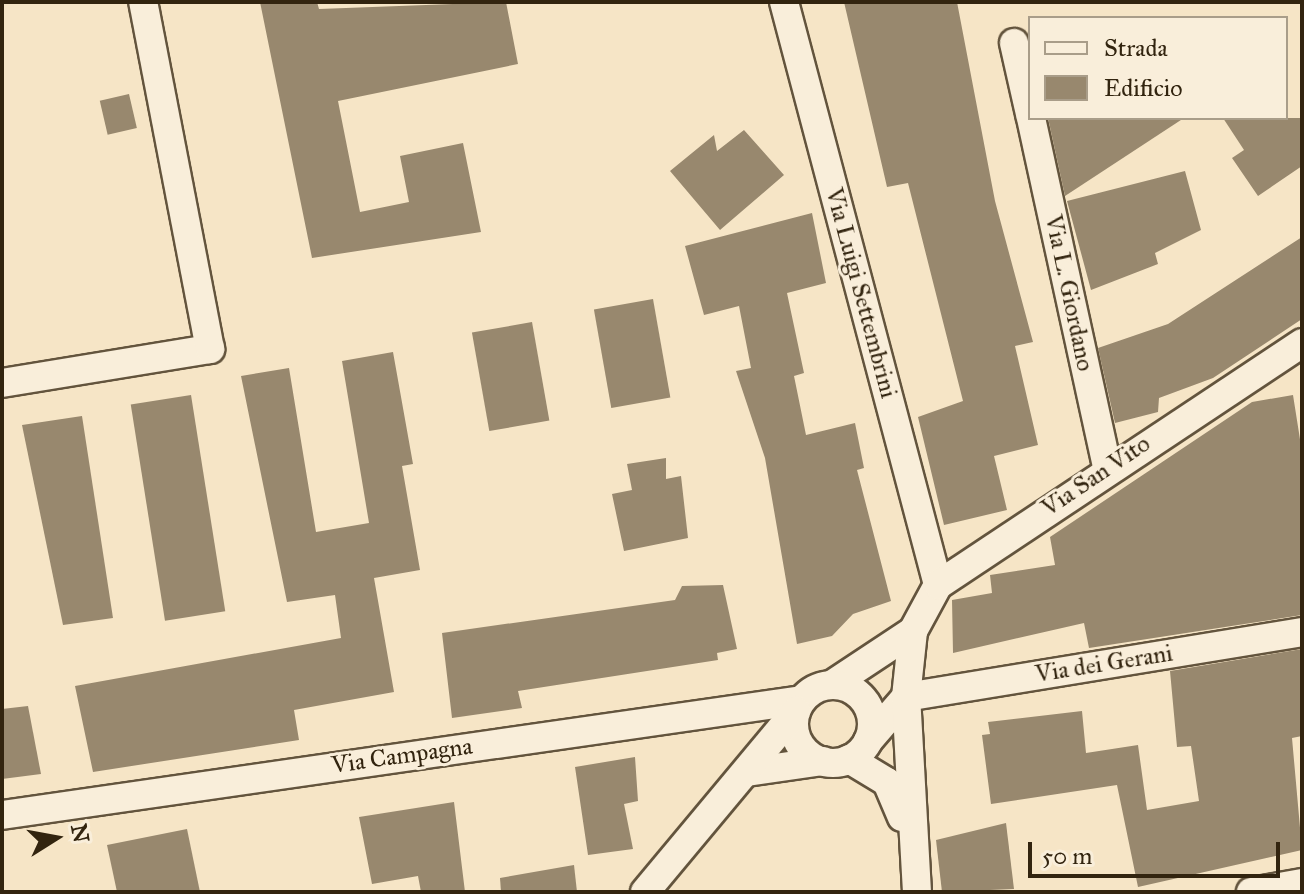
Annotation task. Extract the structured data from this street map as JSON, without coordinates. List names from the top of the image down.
{
  "streets": {
    "street": [
      "Via Luigi Settembrini",
      "Via L. Giordano",
      "Via San Vito",
      "Via dei Gerani",
      "Via Campagna"
    ]
  },
  "crossings": [
    ["Via Luigi Settembrini", "Via San Vito"],
    ["Via L. Giordano", "Via San Vito"],
    ["Via San Vito", "Via dei Gerani"],
    ["Via San Vito", "Via Campagna"]
  ],
  "legend": ["Strada", "Edificio"],
  "scale_bar": "50 m",
  "north": "right"
}
